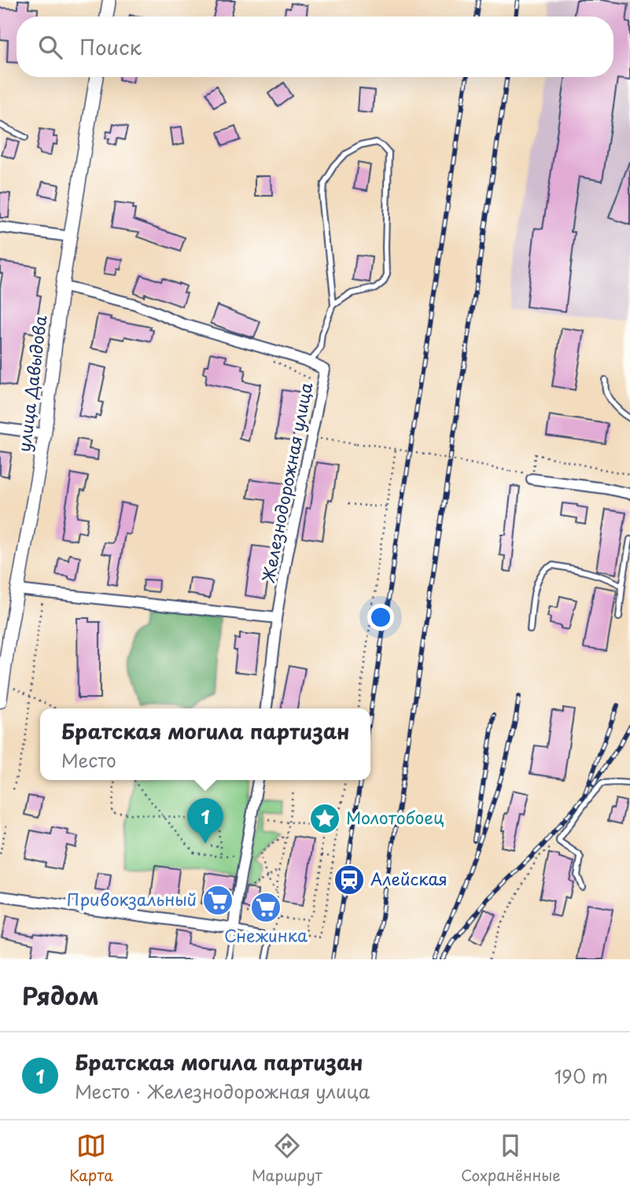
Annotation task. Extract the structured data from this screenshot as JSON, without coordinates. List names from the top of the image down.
{
  "streets": {
    "main road": ["улица Давыдова"],
    "street": ["Железнодорожная улица"]
  },
  "crossings": [
    ["улица Давыдова", "Железнодорожная улица"]
  ],
  "places": {
    "place": ["Молотобоец"],
    "station": ["Алейская"],
    "supermarket": ["Привокзальный", "Снежинка"]
  },
  "page": {
    "search": "Поиск",
    "popup": ["Братская могила партизан", "Место"],
    "pins": "1",
    "heading": "Рядом",
    "list": [
      {
        "mark": "1",
        "name": "Братская могила партизан",
        "note": "Место · Железнодорожная улица",
        "value": "190 m"
      }
    ],
    "nav": ["Карта", "Маршрут", "Сохранённые"]
  }
}
